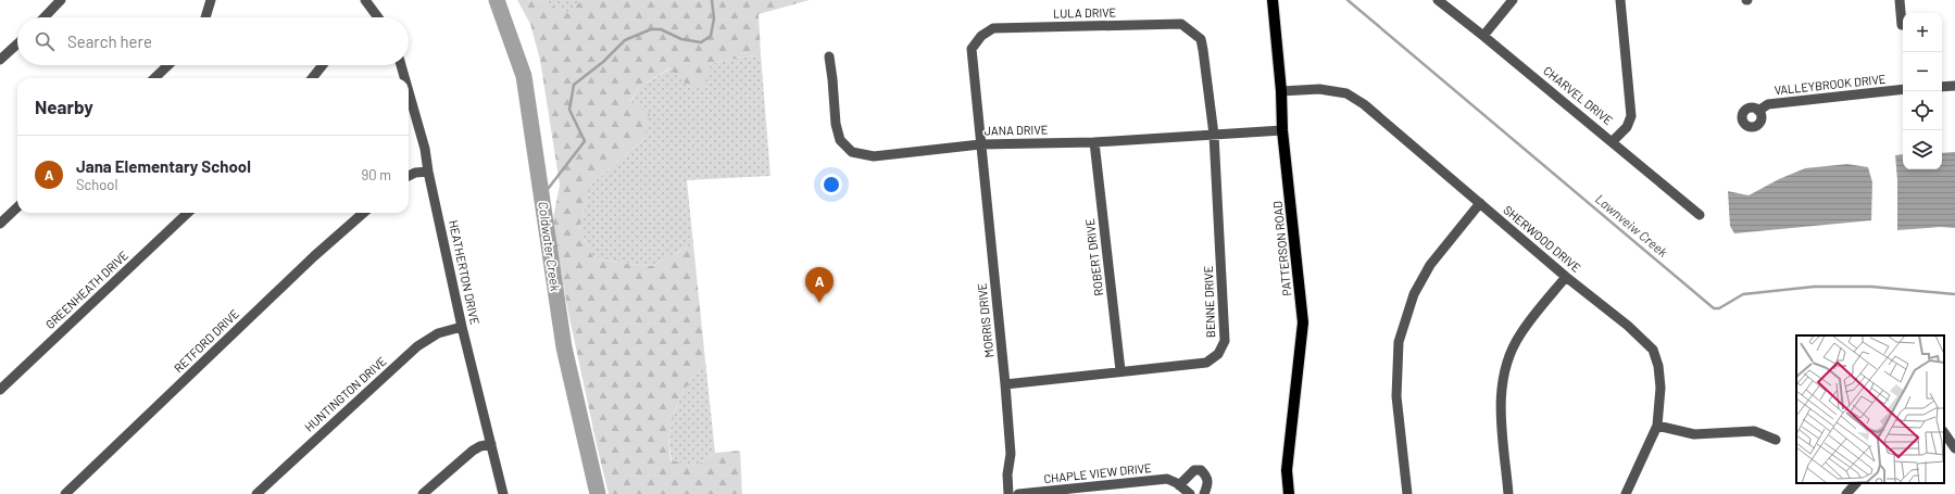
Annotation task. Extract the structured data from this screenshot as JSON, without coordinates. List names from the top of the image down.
{
  "streets": {
    "main road": ["PATTERSON ROAD"],
    "street": [
      "LULA DRIVE",
      "VALLEYBROOK DRIVE",
      "CHARVEL DRIVE",
      "JANA DRIVE",
      "SHERWOOD DRIVE",
      "ROBERT DRIVE",
      "HEATHERTON DRIVE",
      "GREENHEATH DRIVE",
      "BENNE DRIVE",
      "MORRIS DRIVE",
      "RETFORD DRIVE",
      "HUNTINGTON DRIVE",
      "CHAPLE VIEW DRIVE"
    ]
  },
  "crossings": [
    ["LULA DRIVE", "JANA DRIVE"],
    ["LULA DRIVE", "BENNE DRIVE"],
    ["LULA DRIVE", "MORRIS DRIVE"],
    ["JANA DRIVE", "PATTERSON ROAD"],
    ["JANA DRIVE", "ROBERT DRIVE"],
    ["JANA DRIVE", "BENNE DRIVE"],
    ["JANA DRIVE", "MORRIS DRIVE"],
    ["SHERWOOD DRIVE", "PATTERSON ROAD"],
    ["ROBERT DRIVE", "BENNE DRIVE"],
    ["HEATHERTON DRIVE", "HUNTINGTON DRIVE"],
    ["BENNE DRIVE", "MORRIS DRIVE"]
  ],
  "water": ["Lawnveiw Creek", "Coldwater Creek"],
  "page": {
    "map_buttons": ["+", "−"],
    "search": "Search here",
    "heading": "Nearby",
    "list": [
      {
        "mark": "A",
        "name": "Jana Elementary School",
        "note": "School",
        "value": "90 m"
      }
    ],
    "pins": "A"
  }
}
